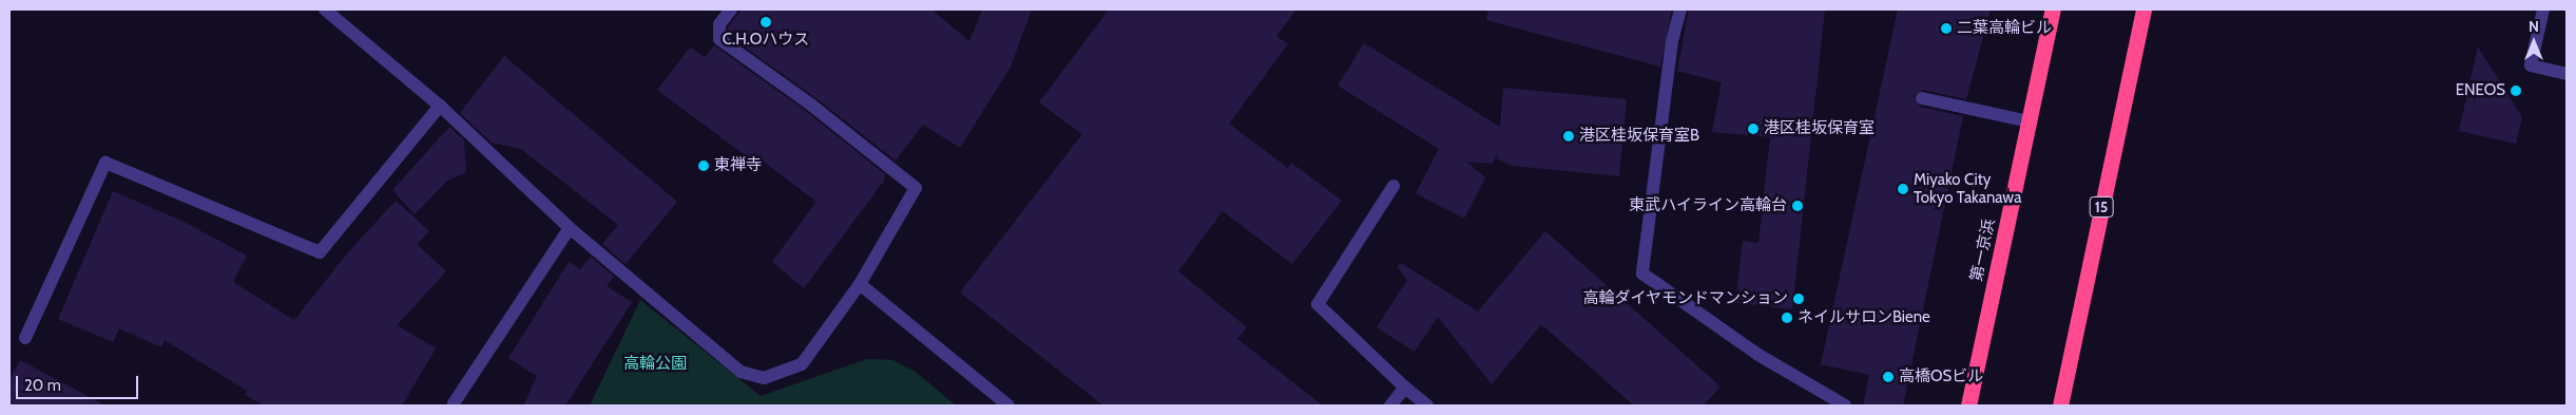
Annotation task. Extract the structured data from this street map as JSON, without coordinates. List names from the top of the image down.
{
  "streets": {
    "highway": ["15", "第一京浜"]
  },
  "parks": ["高輪公園"],
  "places": [
    "C.H.Oハウス",
    "二葉高輪ビル",
    "ENEOS",
    "港区桂坂保育室",
    "港区桂坂保育室B",
    "東禅寺",
    "Miyako City Tokyo Takanawa",
    "東武ハイライン高輪台",
    "高輪ダイヤモンドマンション",
    "ネイルサロンBiene",
    "高橋OSビル"
  ],
  "scale_bar": "20 m",
  "north": "top"
}
